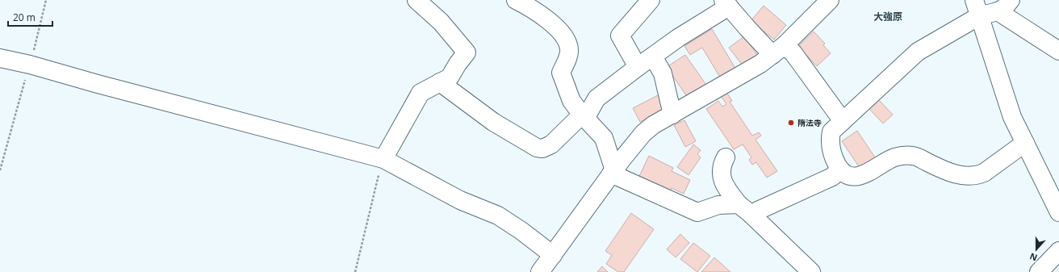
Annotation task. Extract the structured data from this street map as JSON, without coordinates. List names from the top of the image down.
{
  "districts": ["大強原"],
  "places": ["隋法寺"],
  "scale_bar": "20 m",
  "north": "bottom"
}
